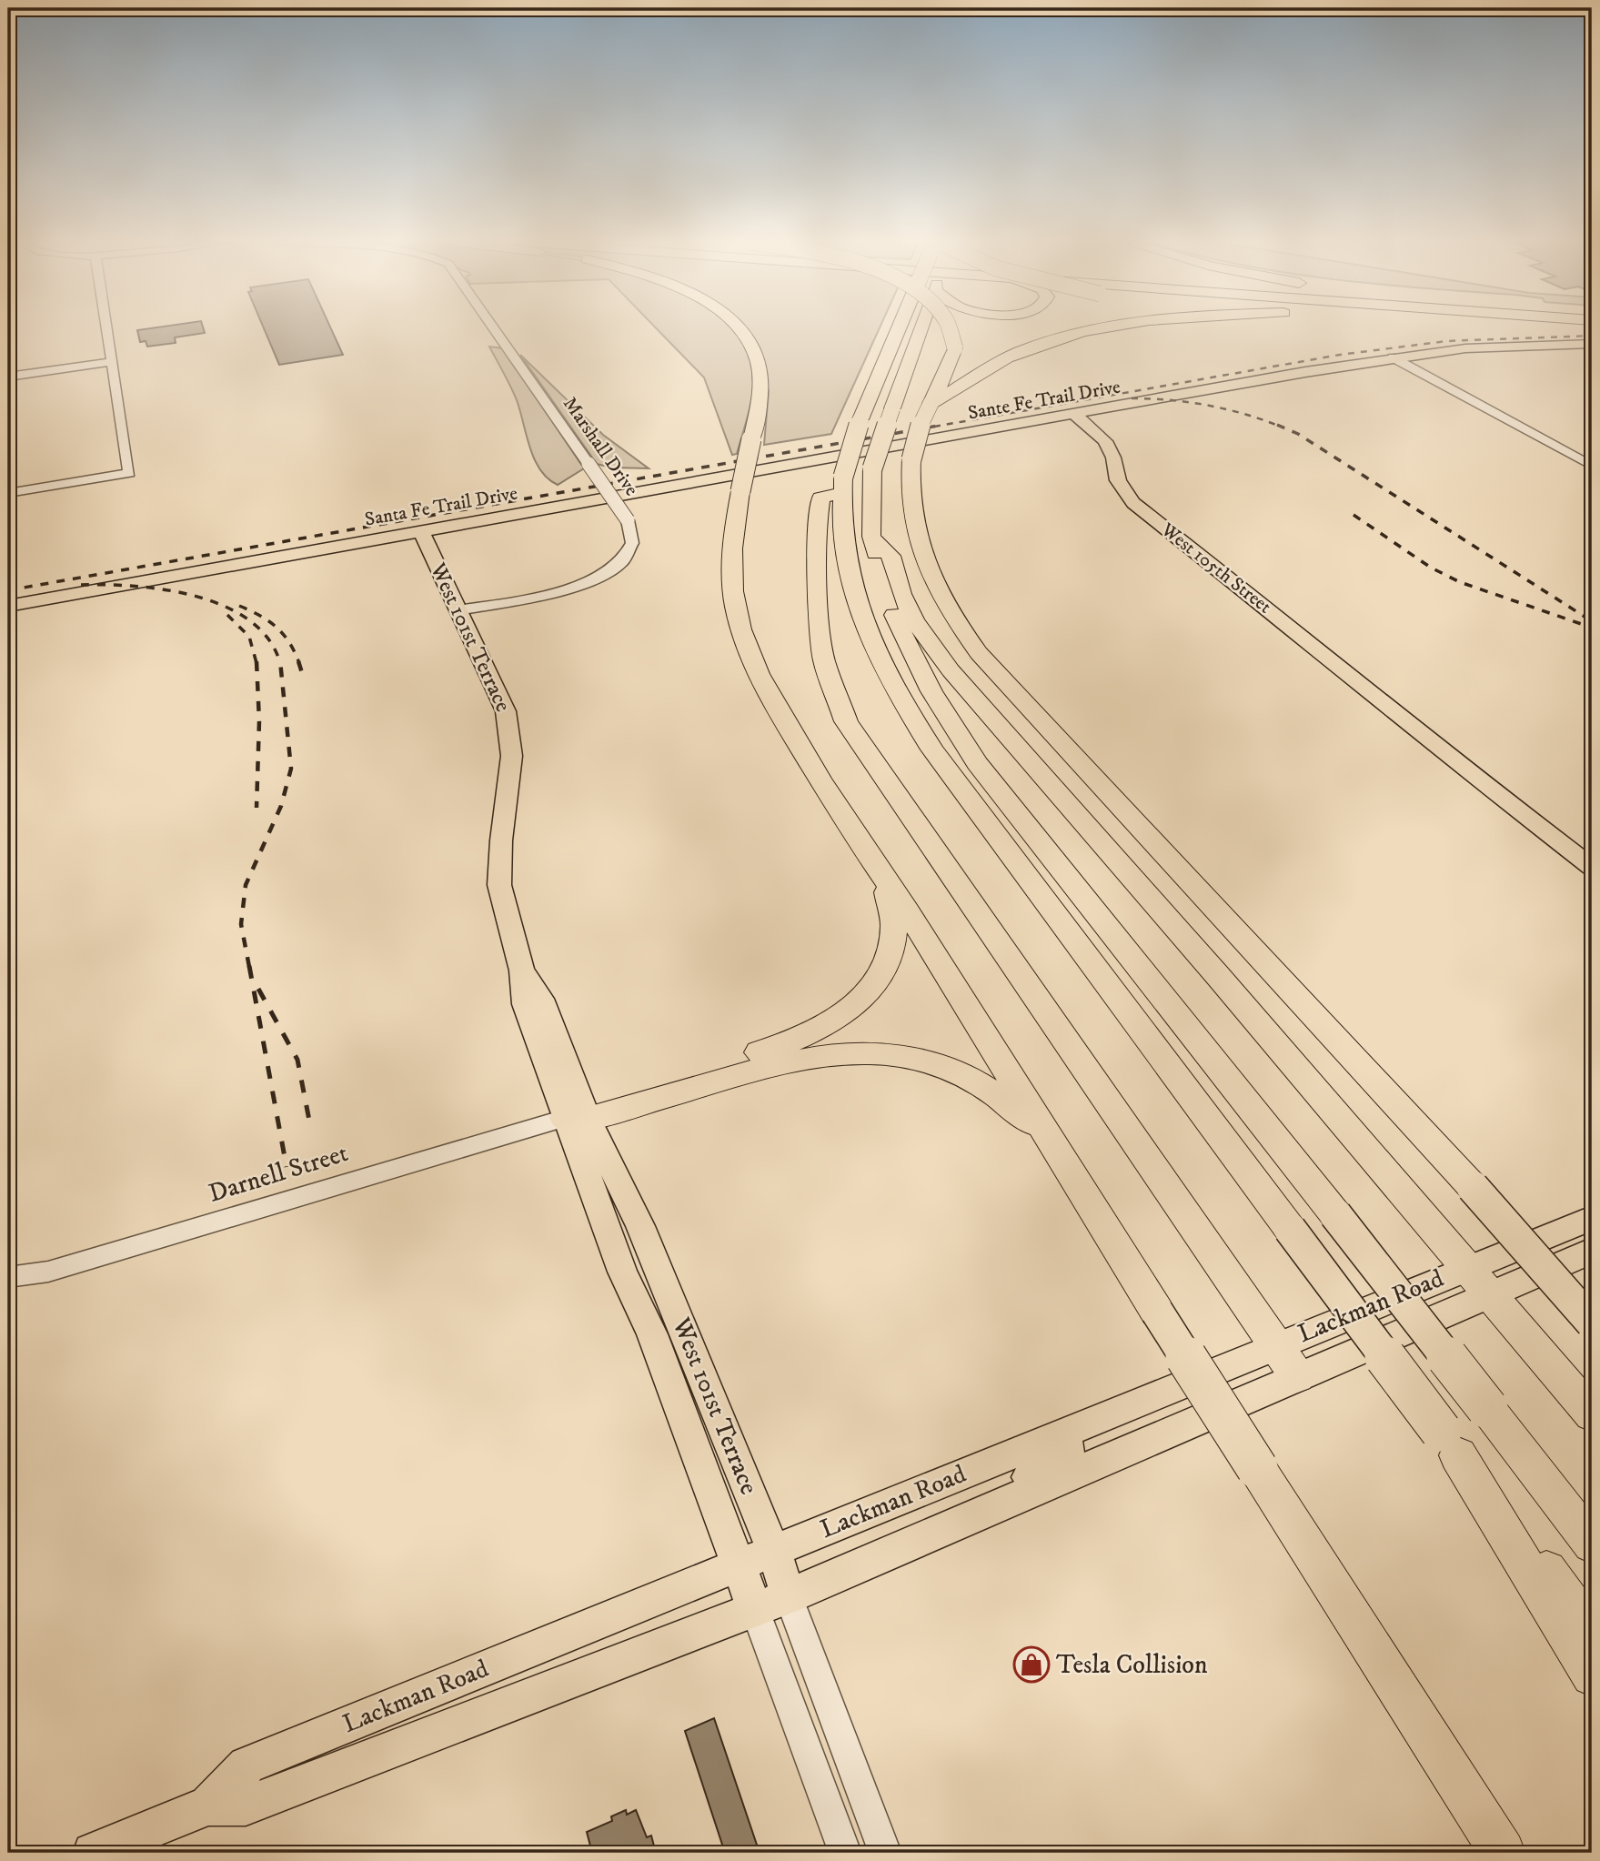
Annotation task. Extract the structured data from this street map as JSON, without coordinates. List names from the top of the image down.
{
  "streets": {
    "main road": [
      "Sante Fe Trail Drive",
      "Santa Fe Trail Drive",
      "West 105th Street",
      "West 101st Terrace",
      "Lackman Road"
    ],
    "street": ["Marshall Drive", "Darnell Street"]
  },
  "crossings": [
    ["Sante Fe Trail Drive", "Santa Fe Trail Drive"],
    ["Sante Fe Trail Drive", "West 105th Street"],
    ["Marshall Drive", "West 101st Terrace"],
    ["Santa Fe Trail Drive", "West 101st Terrace"],
    ["West 101st Terrace", "Darnell Street"],
    ["West 101st Terrace", "Lackman Road"]
  ],
  "places": {
    "shop": ["Tesla Collision"]
  }
}
